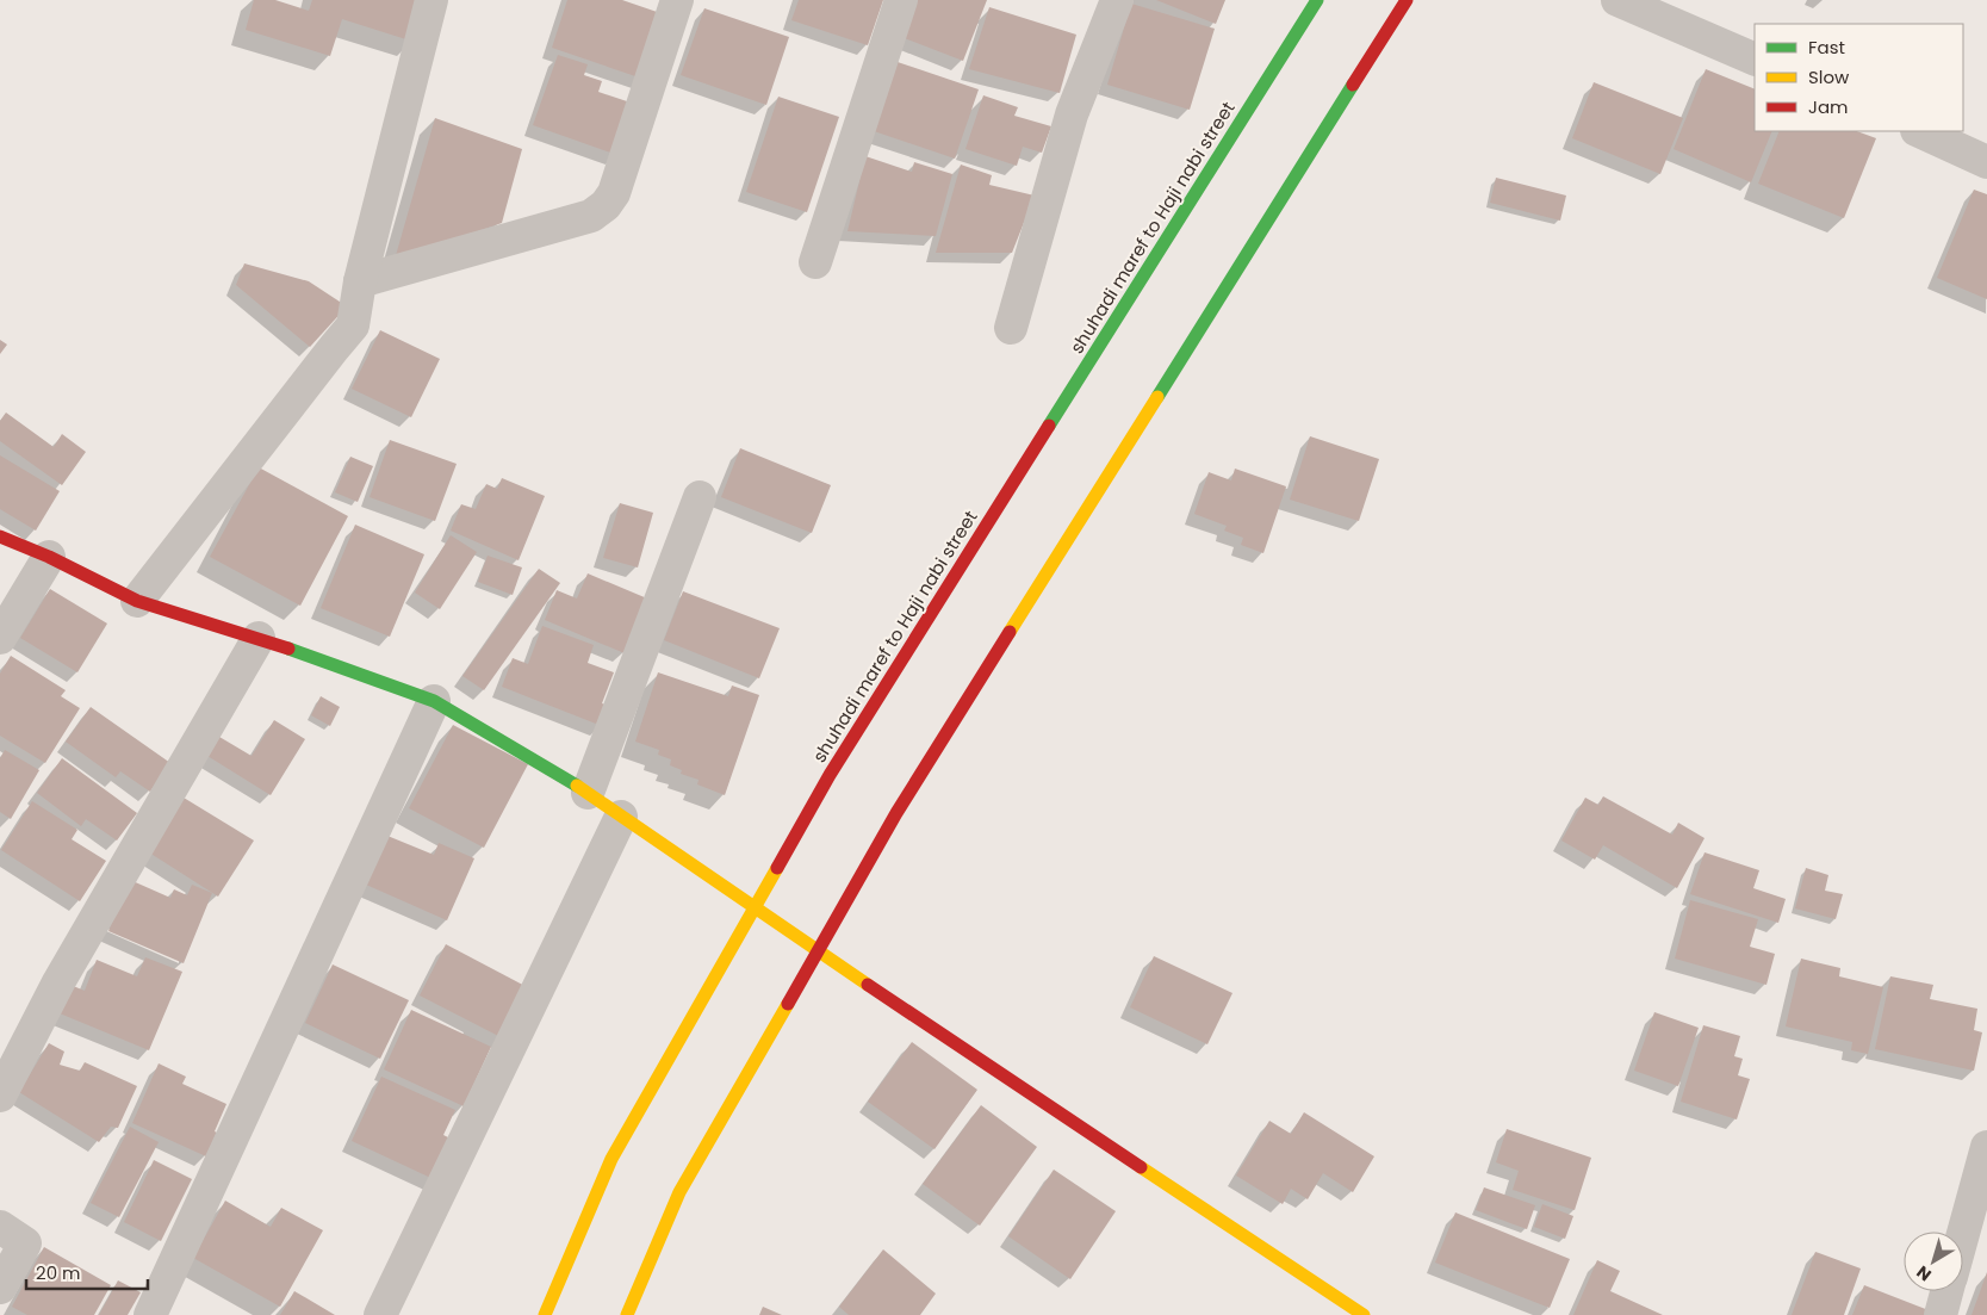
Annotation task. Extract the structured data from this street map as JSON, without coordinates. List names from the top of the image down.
{
  "streets": {
    "main road": ["shuhadi maref to Haji nabi street"]
  },
  "legend": ["Fast", "Slow", "Jam"],
  "scale_bar": "20 m",
  "north": "bottom left"
}
